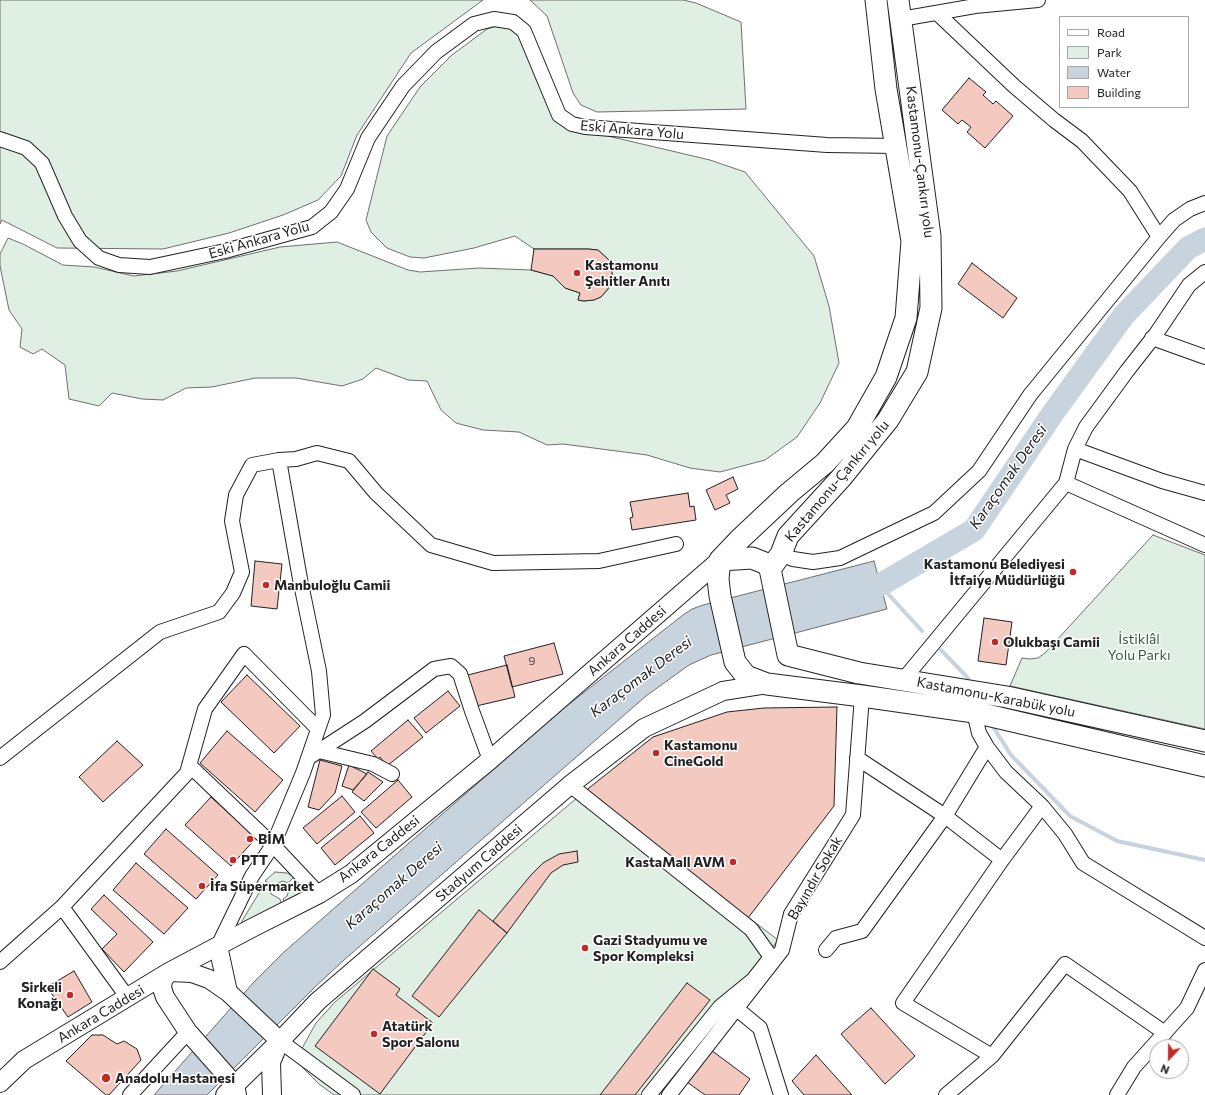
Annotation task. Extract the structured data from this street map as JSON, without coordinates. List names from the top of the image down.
{
  "streets": {
    "highway": ["Kastamonu-Çankırı yolu", "Kastamonu-Karabük yolu"],
    "main road": ["Ankara Caddesi", "Stadyum Caddesi"],
    "street": ["Eski Ankara Yolu", "Bayındır Sokak"]
  },
  "crossings": [
    ["Eski Ankara Yolu", "Kastamonu-Çankırı yolu"],
    ["Kastamonu-Çankırı yolu", "Ankara Caddesi"]
  ],
  "water": ["Karaçomak Deresi"],
  "parks": ["İstiklâl Yolu Parkı"],
  "places": [
    "Kastamonu Şehitler Anıtı",
    "Kastamonu Belediyesi İtfaiye Müdürlüğü",
    "Manbuloğlu Camii",
    "Olukbaşı Camii",
    "Kastamonu CineGold",
    "BİM",
    "PTT",
    "KastaMall AVM",
    "İfa Süpermarket",
    "Gazi Stadyumu ve Spor Kompleksi",
    "Sirkeli Konağı",
    "Atatürk Spor Salonu",
    "Anadolu Hastanesi"
  ],
  "house_numbers": ["9"],
  "legend": [
    "Road",
    "Park",
    "Water",
    "Building"
  ],
  "north": "bottom"
}
